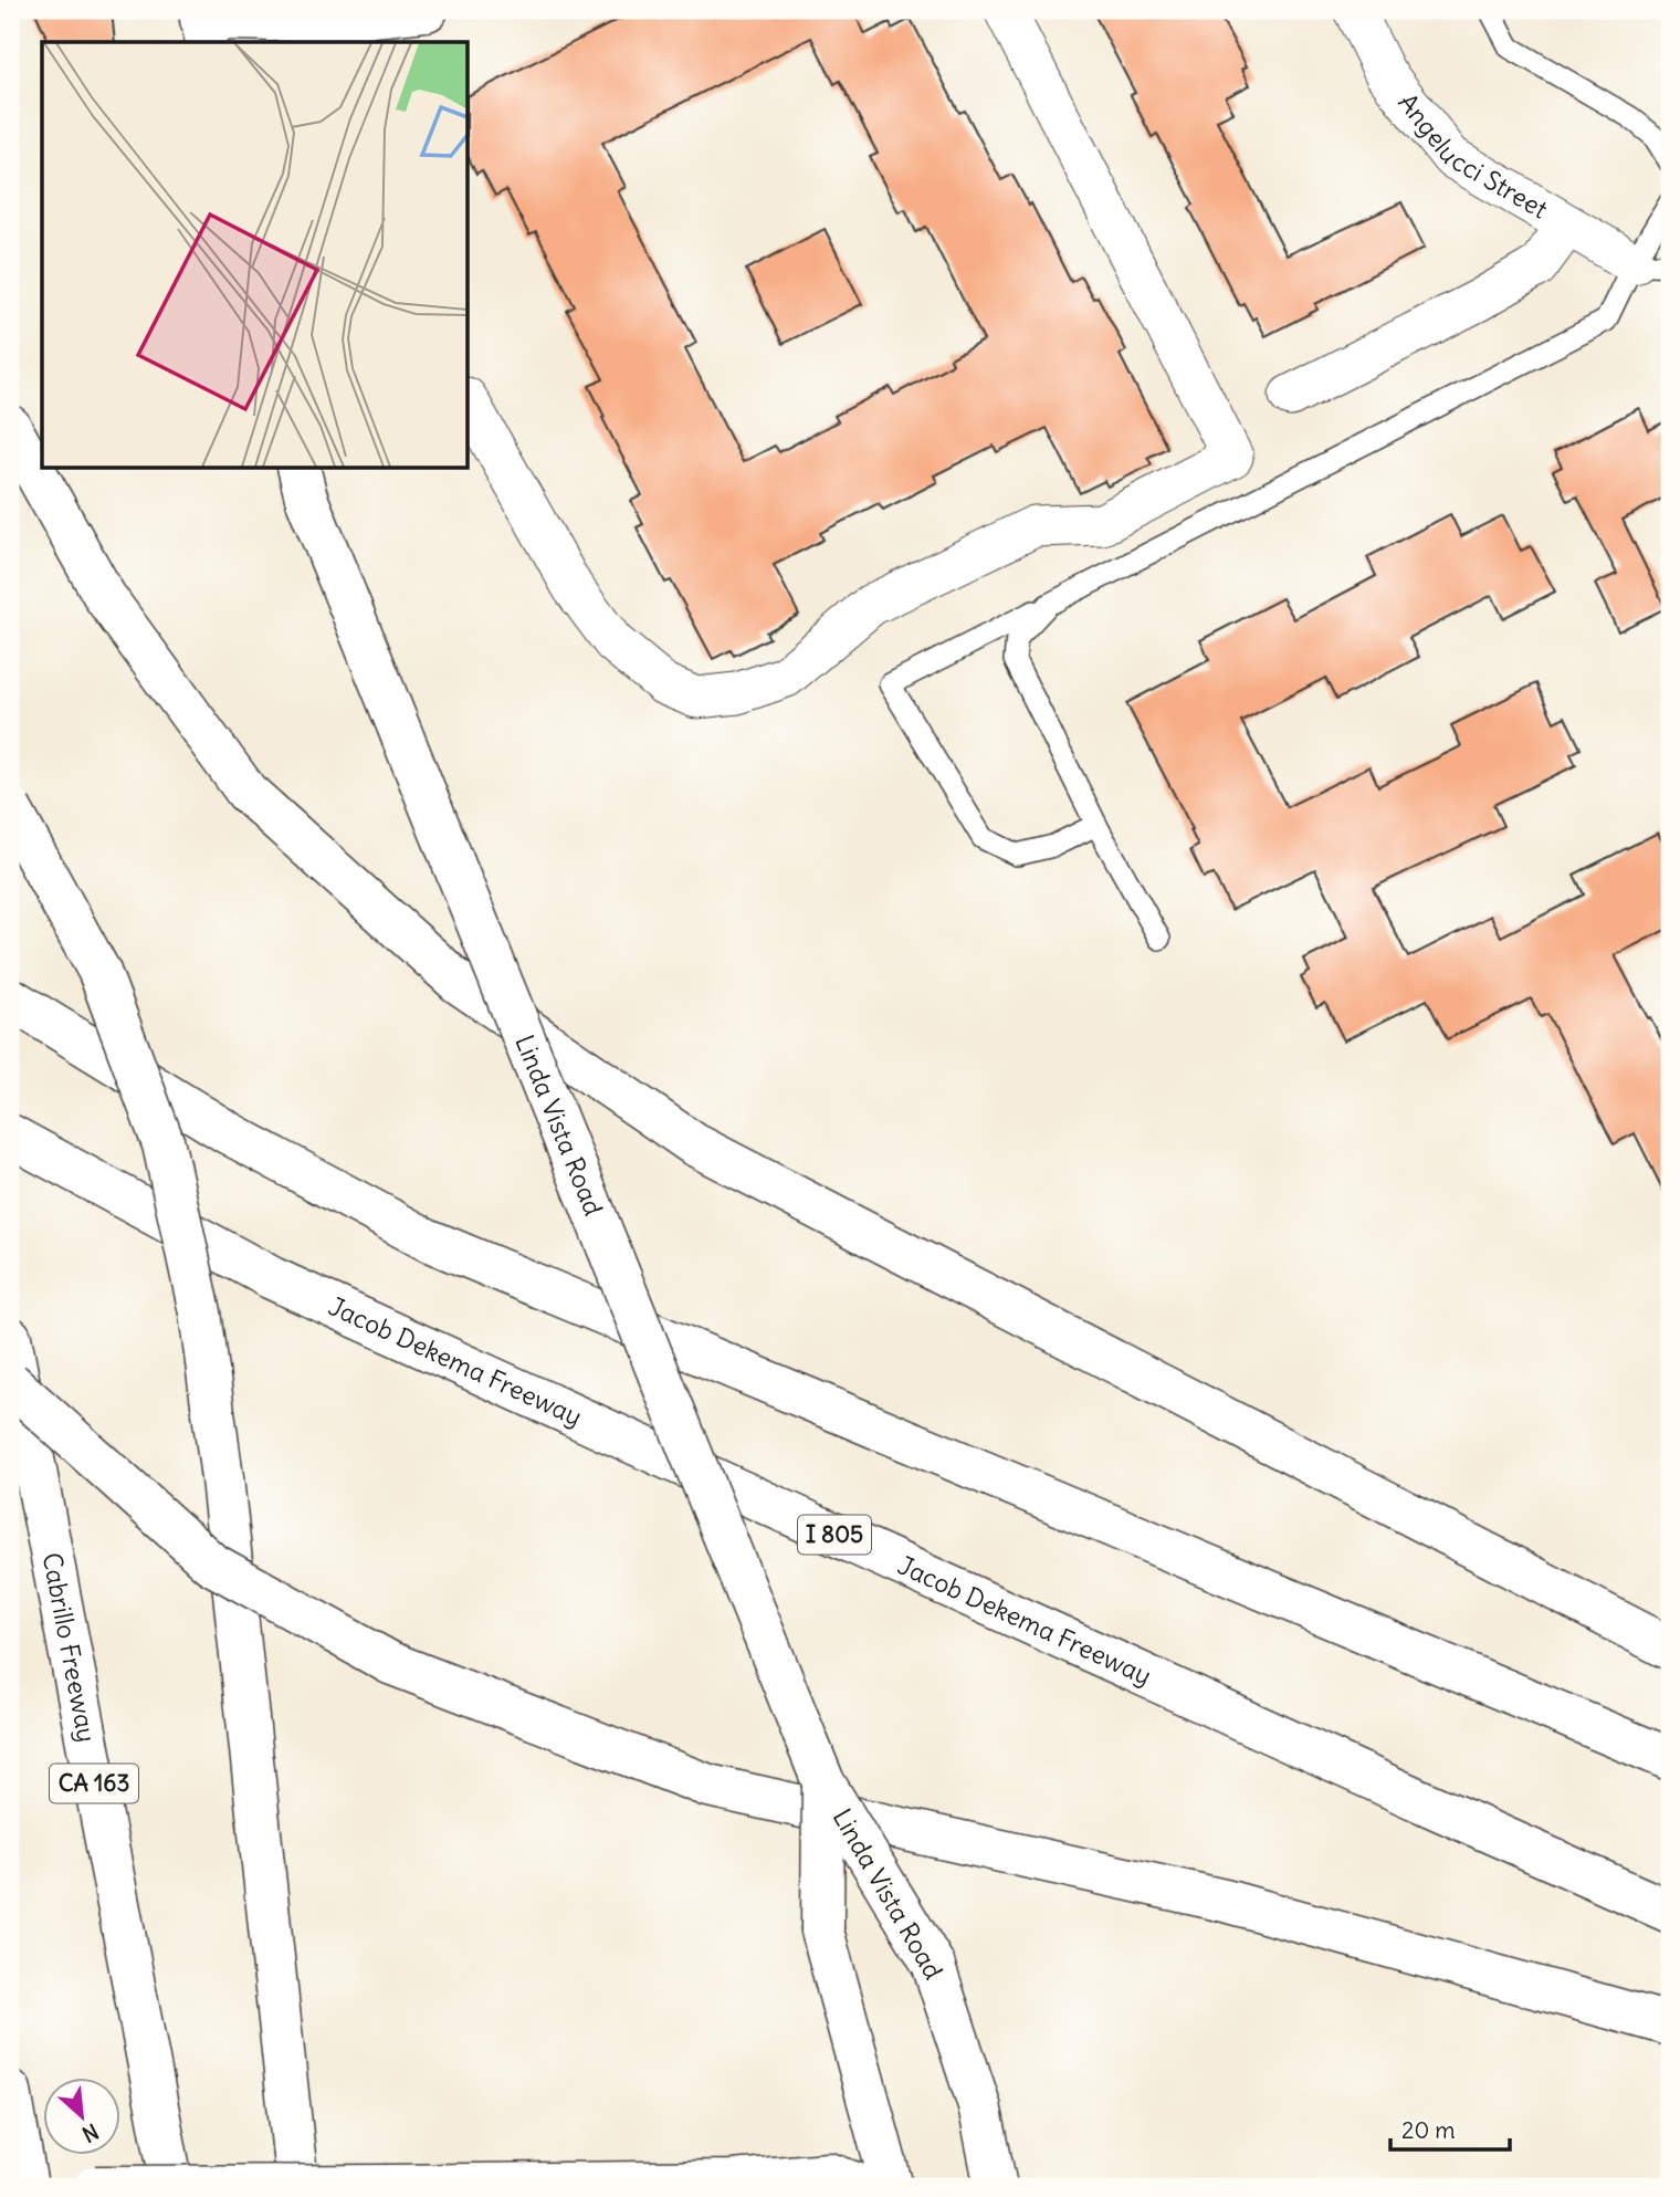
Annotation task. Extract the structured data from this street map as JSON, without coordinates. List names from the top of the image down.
{
  "streets": {
    "main road": [
      "Linda Vista Road",
      "Jacob Dekema Freeway",
      "I 805",
      "Cabrillo Freeway",
      "CA 163"
    ],
    "street": ["Angelucci Street"]
  },
  "scale_bar": "20 m",
  "north": "bottom right"
}
